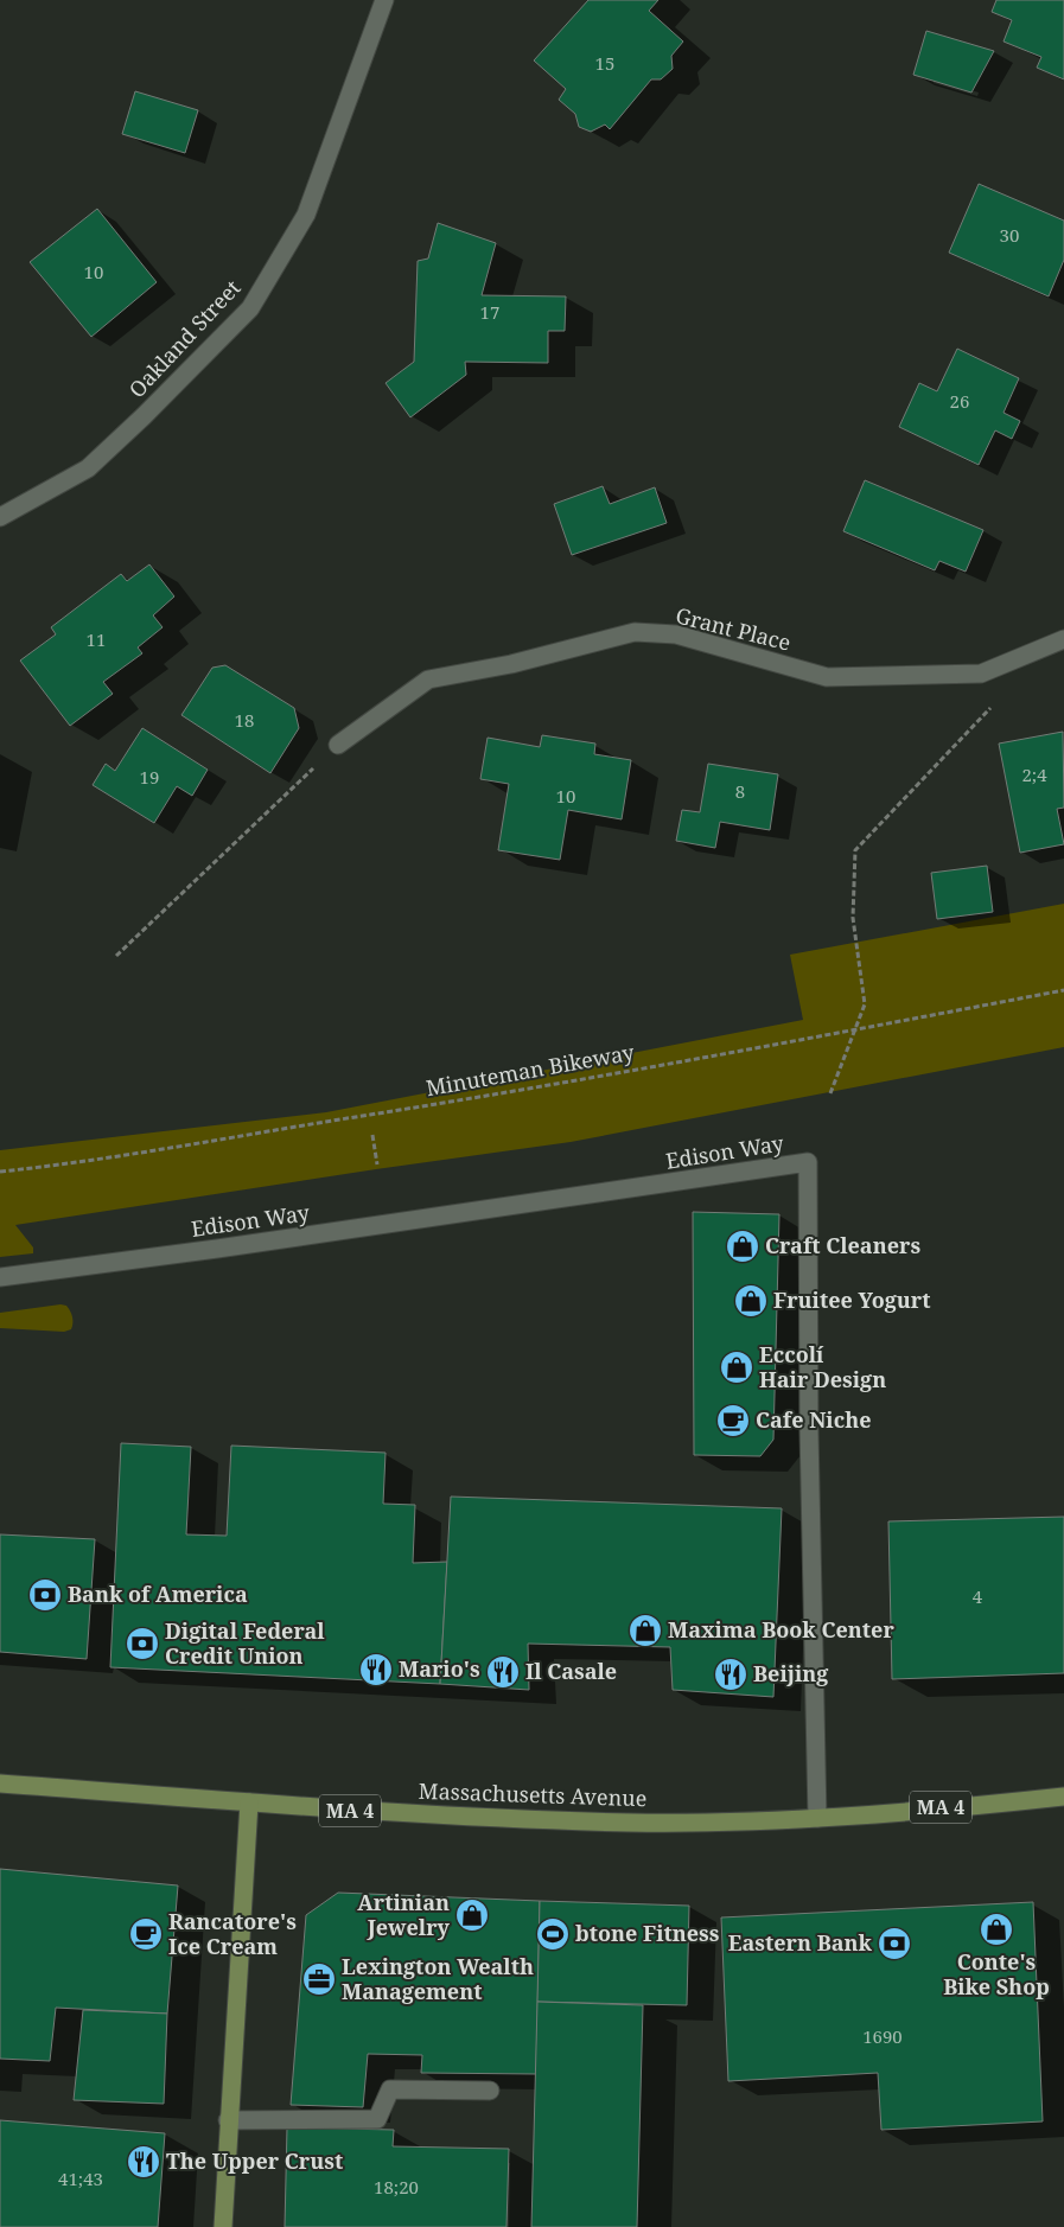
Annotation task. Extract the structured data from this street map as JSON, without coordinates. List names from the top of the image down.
{
  "streets": {
    "main road": ["Massachusetts Avenue", "MA 4"],
    "street": ["Oakland Street", "Grant Place", "Edison Way"],
    "path": ["Minuteman Bikeway"]
  },
  "crossings": [
    ["Edison Way", "Massachusetts Avenue"]
  ],
  "places": {
    "shop": [
      "Craft Cleaners",
      "Fruitee Yogurt",
      "Eccolí Hair Design",
      "Maxima Book Center",
      "Artinian Jewelry",
      "Conte's Bike Shop"
    ],
    "cafe": ["Cafe Niche", "Rancatore's Ice Cream"],
    "bank": ["Bank of America", "Digital Federal Credit Union", "Eastern Bank"],
    "restaurant": [
      "Mario's",
      "Il Casale",
      "Beijing",
      "The Upper Crust"
    ],
    "sports": ["btone Fitness"],
    "office": ["Lexington Wealth Management"]
  },
  "house_numbers": [
    "15",
    "30",
    "10",
    "17",
    "26",
    "11",
    "18",
    "2;4",
    "19",
    "8",
    "10",
    "4",
    "1690",
    "41;43",
    "18;20"
  ]
}
